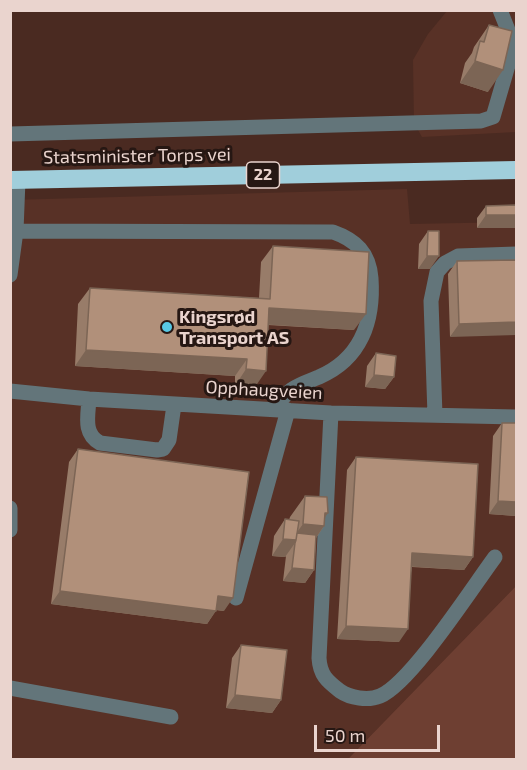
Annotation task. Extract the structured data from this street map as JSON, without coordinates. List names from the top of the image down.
{
  "streets": {
    "highway": ["Statsminister Torps vei", "22"],
    "street": ["Opphaugveien"]
  },
  "places": ["Kingsrød Transport AS"],
  "scale_bar": "50 m"
}
